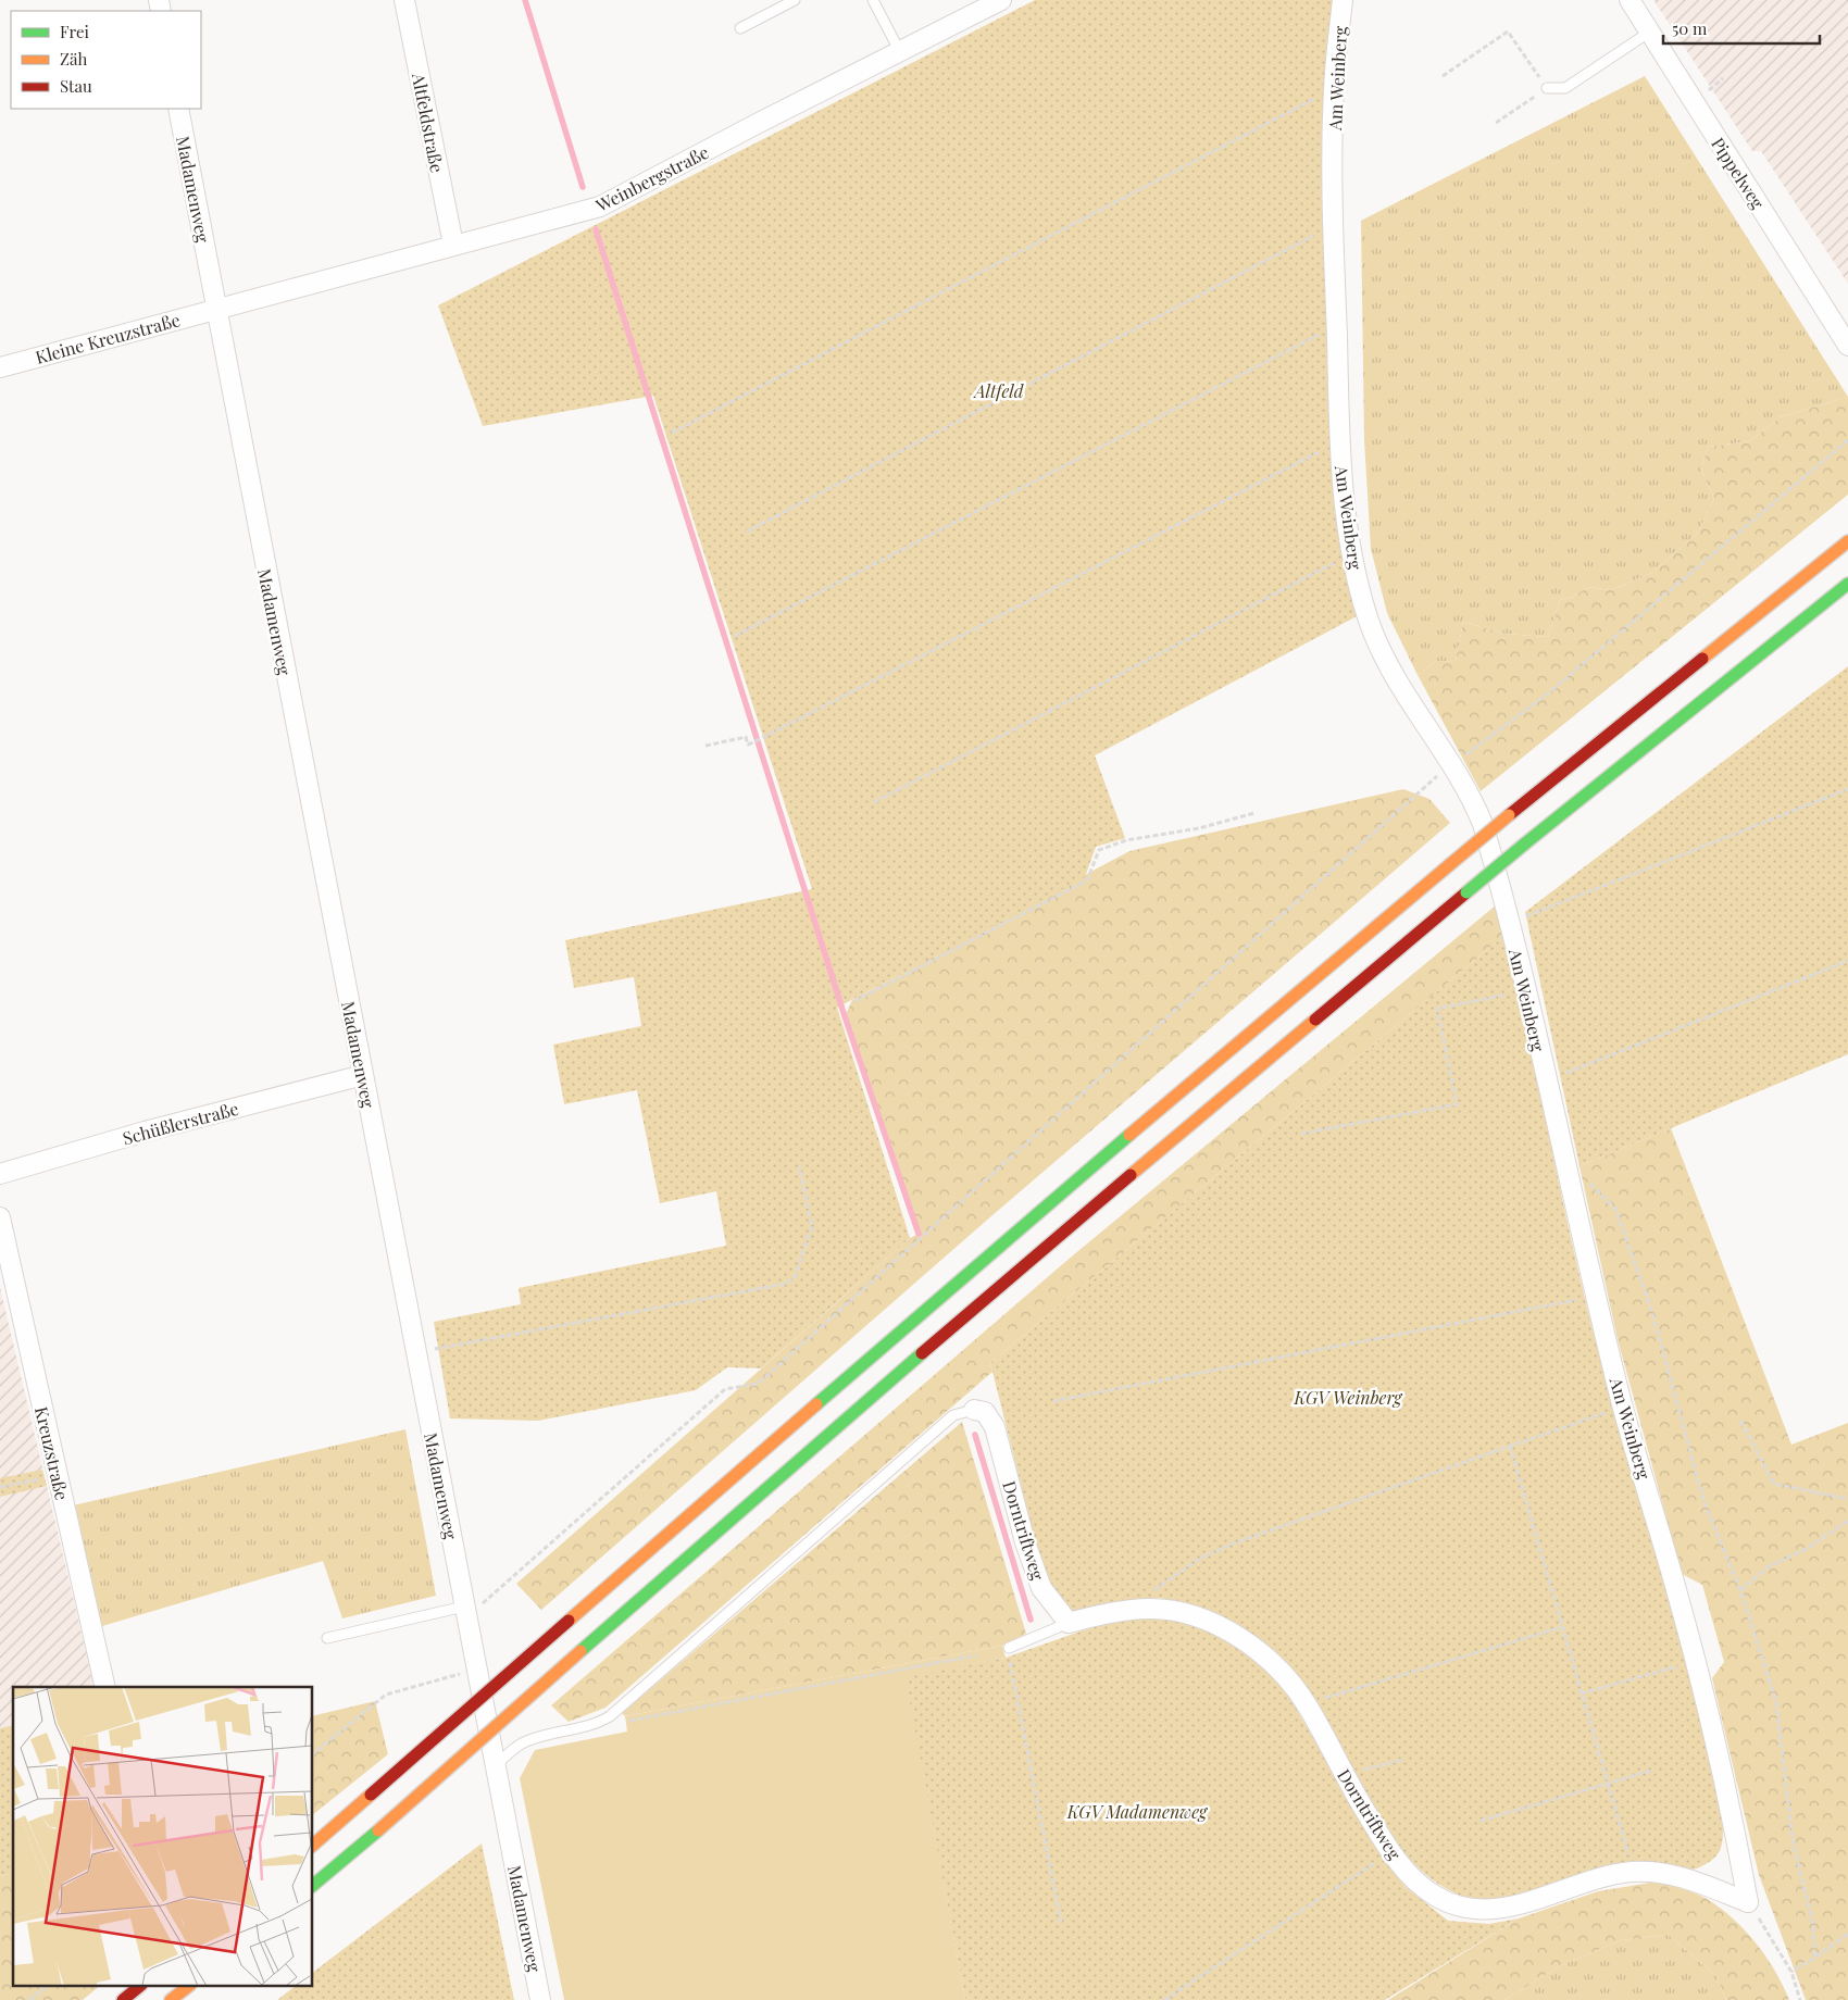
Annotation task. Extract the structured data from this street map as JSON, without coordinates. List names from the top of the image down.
{
  "streets": {
    "street": [
      "Am Weinberg",
      "Altfeldstraße",
      "Pippelweg",
      "Weinbergstraße",
      "Madamenweg",
      "Kleine Kreuzstraße",
      "Schüßlerstraße",
      "Kreuzstraße",
      "Dorntriftweg"
    ]
  },
  "crossings": [
    ["Am Weinberg", "Dorntriftweg"],
    ["Altfeldstraße", "Weinbergstraße"],
    ["Weinbergstraße", "Madamenweg"],
    ["Weinbergstraße", "Kleine Kreuzstraße"],
    ["Madamenweg", "Kleine Kreuzstraße"],
    ["Madamenweg", "Schüßlerstraße"],
    ["Madamenweg", "Dorntriftweg"]
  ],
  "parks": ["Altfeld", "KGV Weinberg", "KGV Madamenweg"],
  "legend": ["Frei", "Zäh", "Stau"],
  "scale_bar": "50 m"
}
